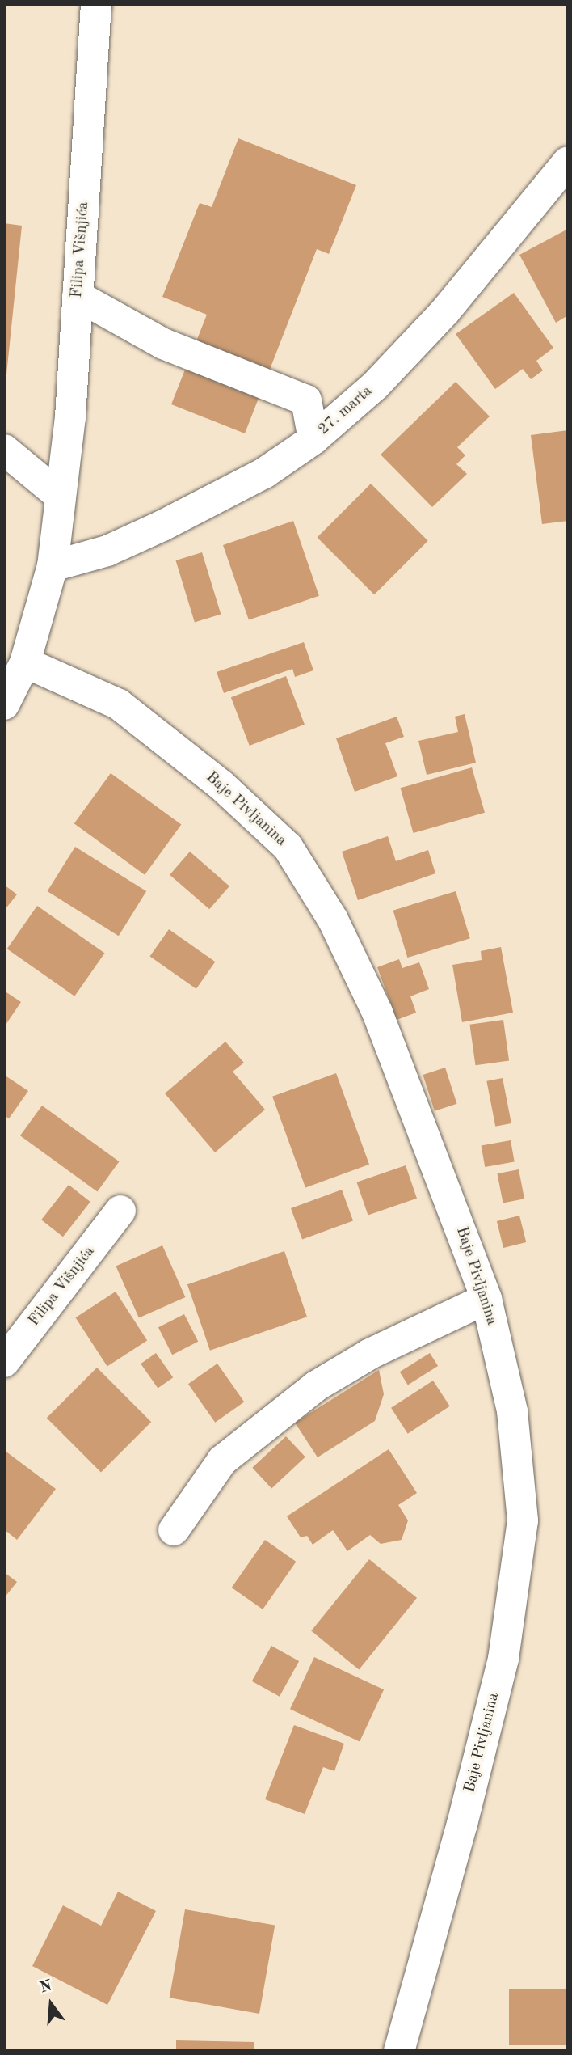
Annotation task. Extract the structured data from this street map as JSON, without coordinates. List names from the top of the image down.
{
  "streets": {
    "street": ["Filipa Višnjića", "27. marta", "Baje Pivljanina"]
  },
  "crossings": [
    ["Filipa Višnjića", "27. marta"],
    ["Filipa Višnjića", "Baje Pivljanina"]
  ],
  "north": "top"
}
